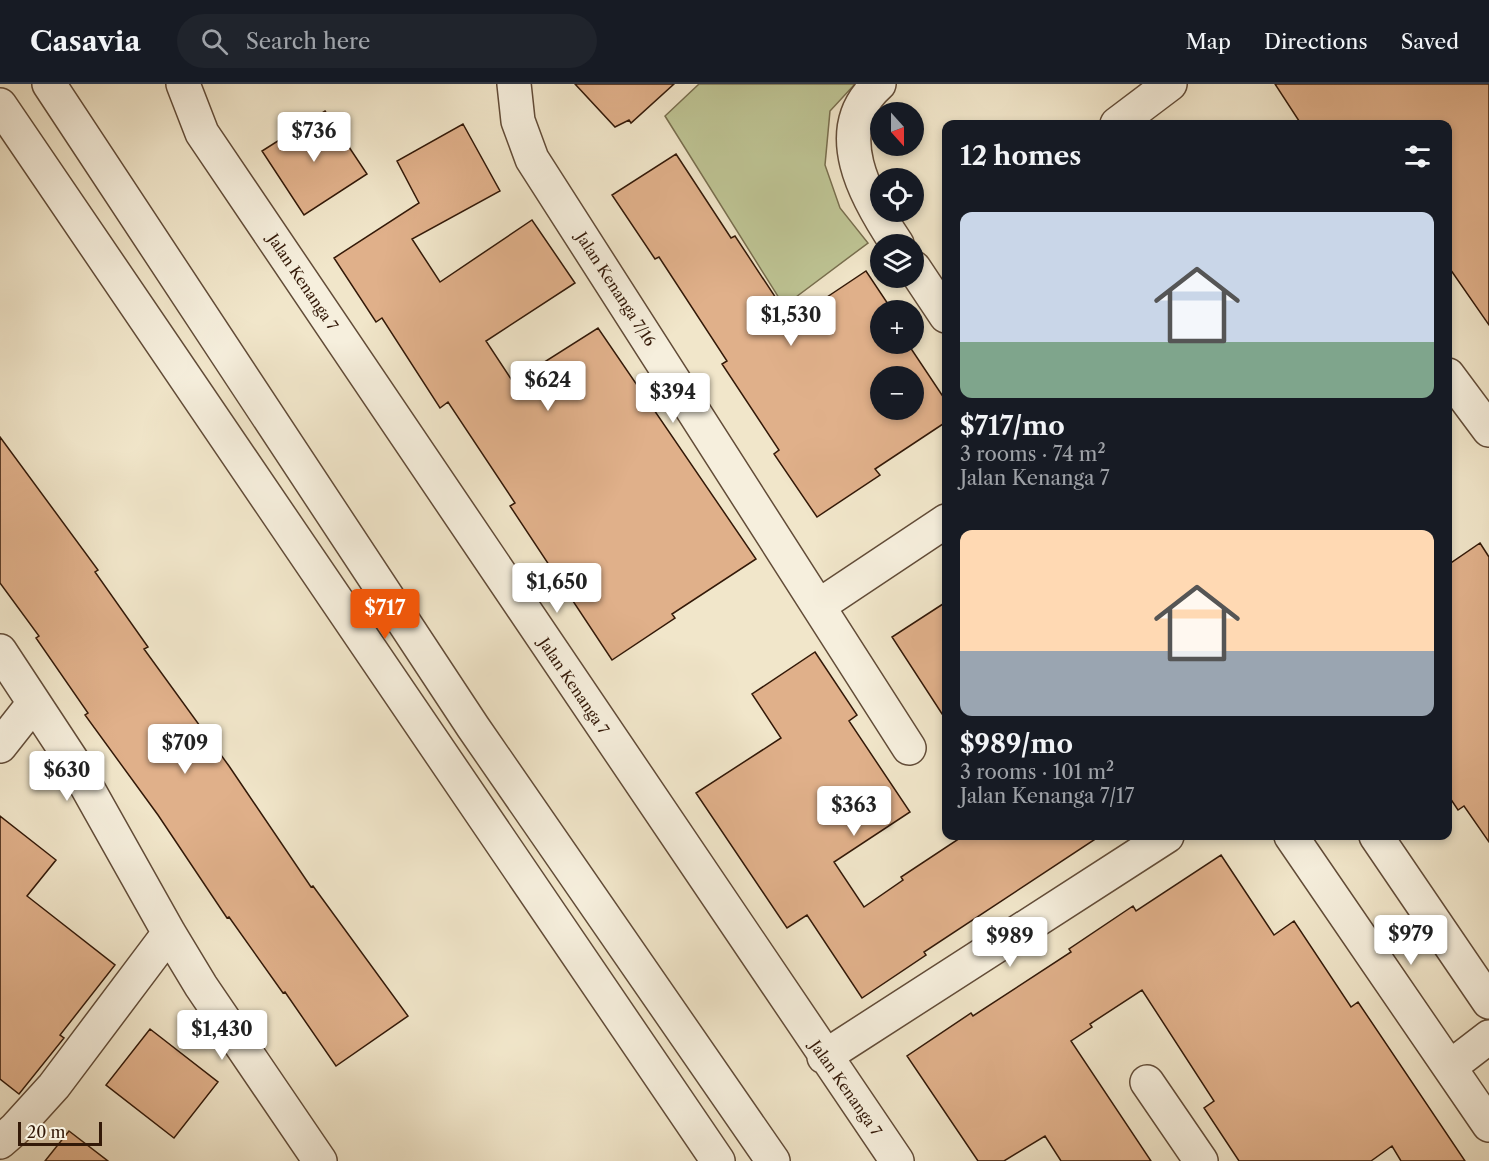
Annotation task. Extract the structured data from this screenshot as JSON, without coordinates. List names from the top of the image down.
{
  "streets": {
    "street": ["Jalan Kenanga 7", "Jalan Kenanga 7/16"]
  },
  "scale_bar": "20 m",
  "north": "bottom",
  "page": {
    "header": "Casavia",
    "search": "Search here",
    "nav": ["Map", "Directions", "Saved"],
    "map_buttons": ["+", "−"],
    "price": [
      "$736",
      "$1,530",
      "$624",
      "$394",
      "$1,650",
      "$717",
      "$709",
      "$630",
      "$363",
      "$979",
      "$989",
      "$1,430"
    ],
    "heading": "12 homes",
    "list": [
      {
        "name": "$717/mo",
        "note": "3 rooms · 74 m² · Jalan Kenanga 7"
      },
      {
        "name": "$989/mo",
        "note": "3 rooms · 101 m² · Jalan Kenanga 7/17"
      }
    ],
    "scale": "20 m"
  }
}
